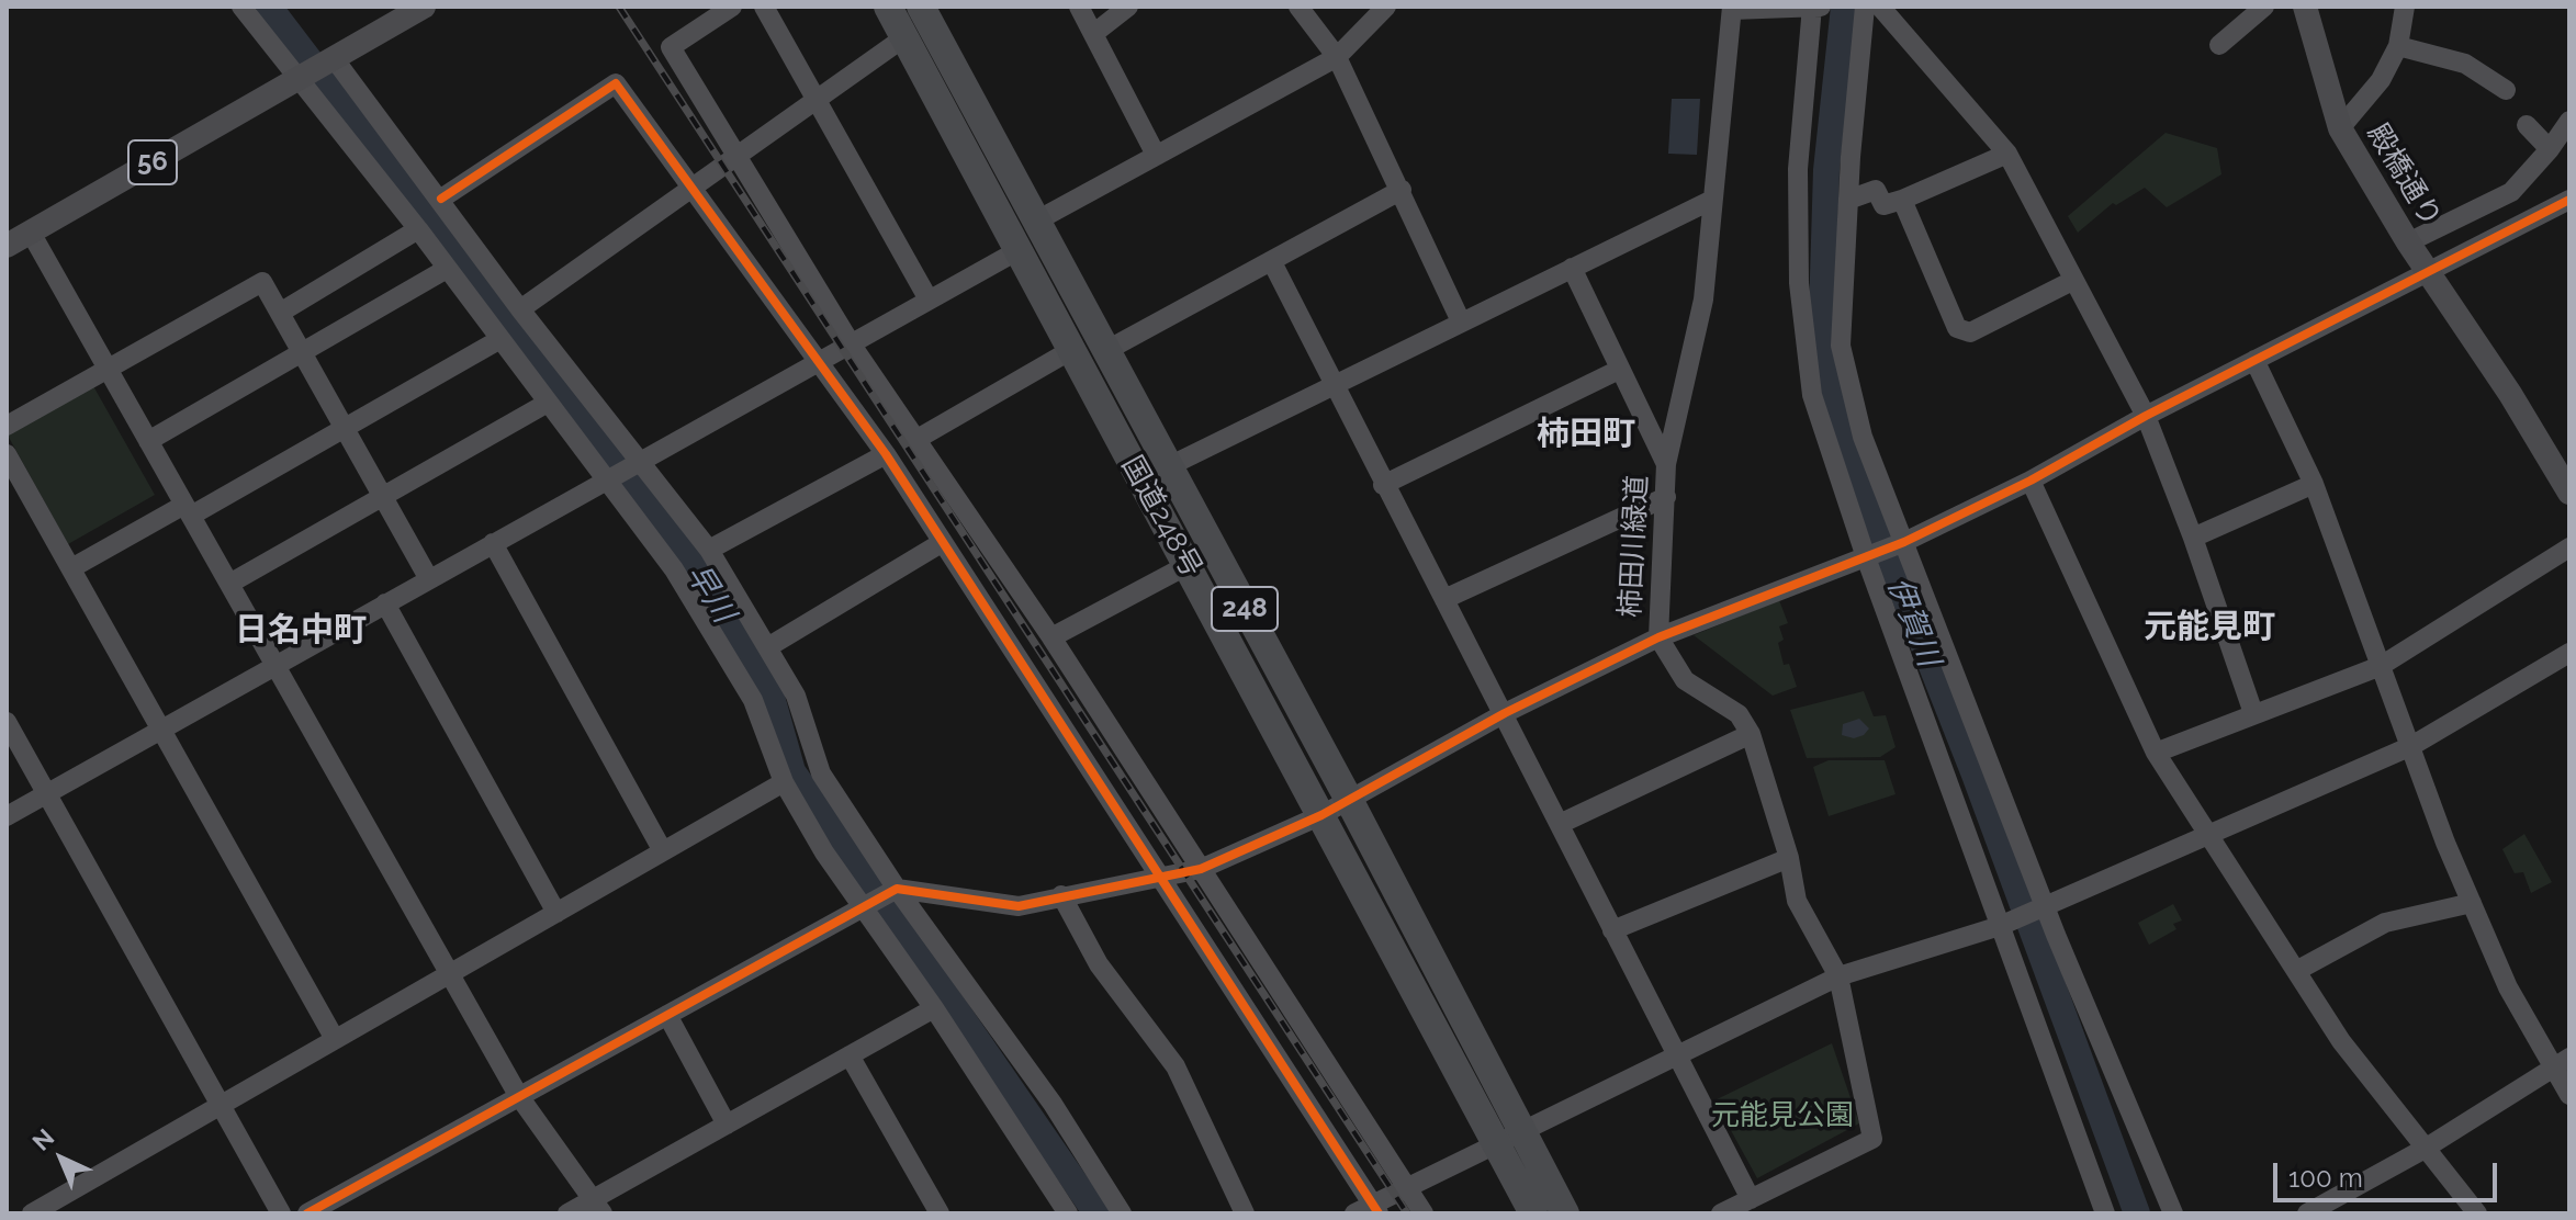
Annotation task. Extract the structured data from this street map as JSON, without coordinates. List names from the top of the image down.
{
  "streets": {
    "highway": ["国道248号", "248"],
    "main road": ["56", "殿橋通り"],
    "street": ["柿田川緑道"]
  },
  "districts": ["柿田町", "元能見町", "日名中町"],
  "water": ["早川", "伊賀川"],
  "parks": ["元能見公園"],
  "scale_bar": "100 m",
  "north": "top left"
}
